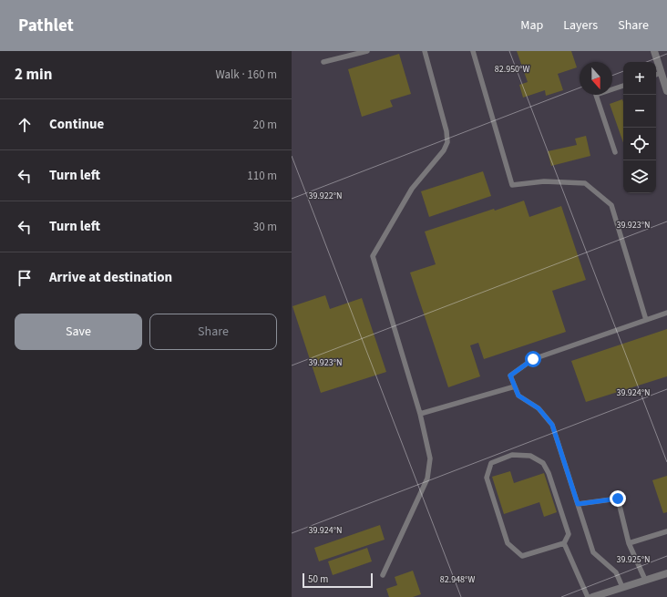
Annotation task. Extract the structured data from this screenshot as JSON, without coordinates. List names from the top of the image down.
{
  "scale_bar": "50 m",
  "north": "bottom",
  "page": {
    "header": "Pathlet",
    "nav": ["Map", "Layers", "Share"],
    "heading": ["2 min", "Walk · 160 m"],
    "map_buttons": ["+", "−"],
    "list": [
      ["Continue", "20 m"],
      ["Turn left", "110 m"],
      ["Turn left", "30 m"],
      "Arrive at destination"
    ],
    "buttons": ["Save", "Share"],
    "scale": "50 m"
  },
  "coordinates": [
    "82.950°W",
    "39.922°N",
    "39.923°N",
    "39.924°N",
    "39.925°N",
    "82.948°W"
  ]
}
